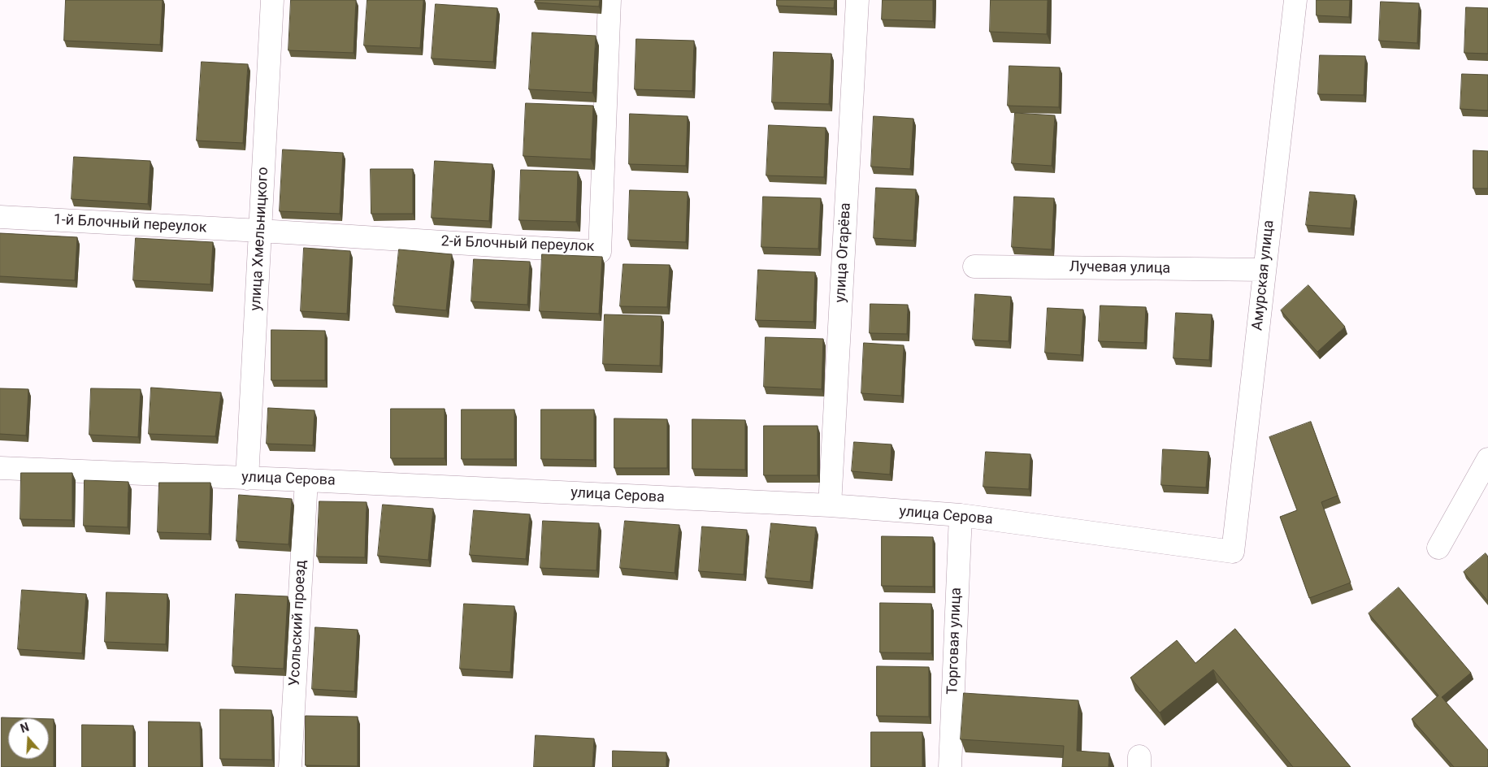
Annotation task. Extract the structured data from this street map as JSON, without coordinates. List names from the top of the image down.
{
  "streets": {
    "street": [
      "1-й Блочный переулок",
      "улица Хмельницкого",
      "2-й Блочный переулок",
      "улица Огарёва",
      "Лучевая улица",
      "Амурская улица",
      "улица Серова",
      "Усольский проезд",
      "Торговая улица"
    ]
  },
  "crossings": [
    ["1-й Блочный переулок", "улица Хмельницкого"],
    ["1-й Блочный переулок", "2-й Блочный переулок"],
    ["улица Хмельницкого", "2-й Блочный переулок"],
    ["улица Хмельницкого", "улица Серова"],
    ["улица Огарёва", "улица Серова"],
    ["Лучевая улица", "Амурская улица"],
    ["Амурская улица", "улица Серова"],
    ["улица Серова", "Усольский проезд"],
    ["улица Серова", "Торговая улица"]
  ],
  "north": "top"
}
